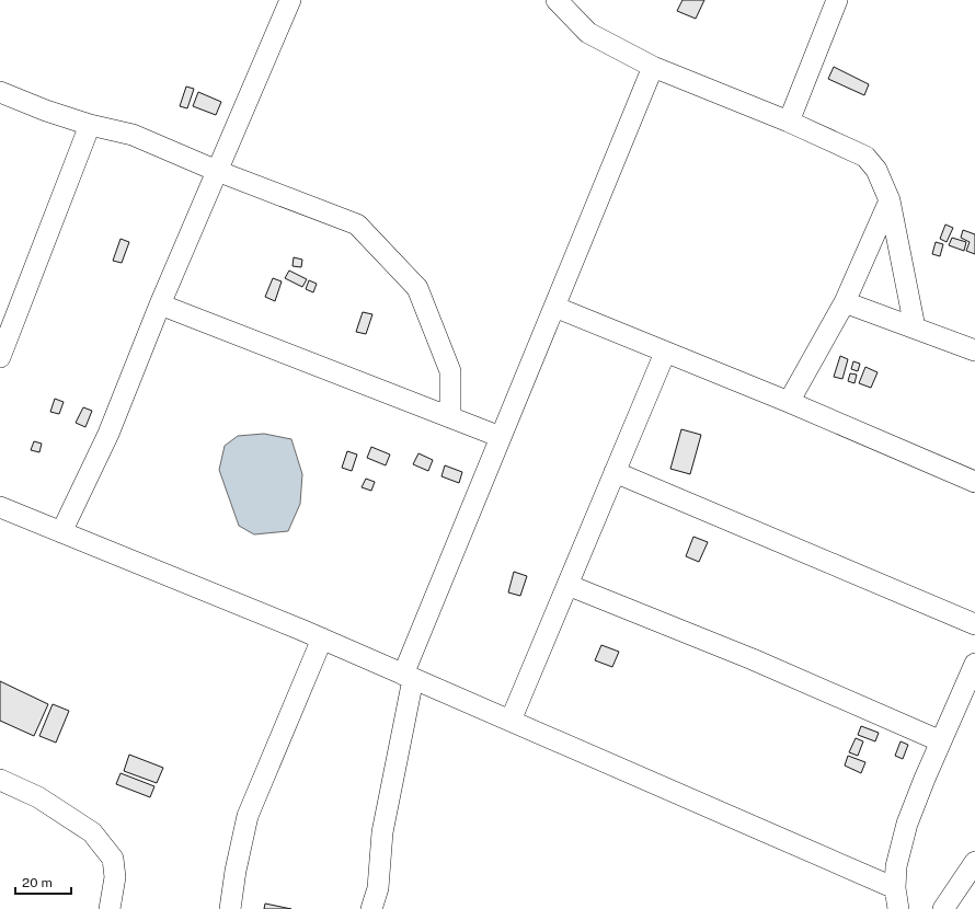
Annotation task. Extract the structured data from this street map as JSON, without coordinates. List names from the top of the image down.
{
  "scale_bar": "20 m"
}
